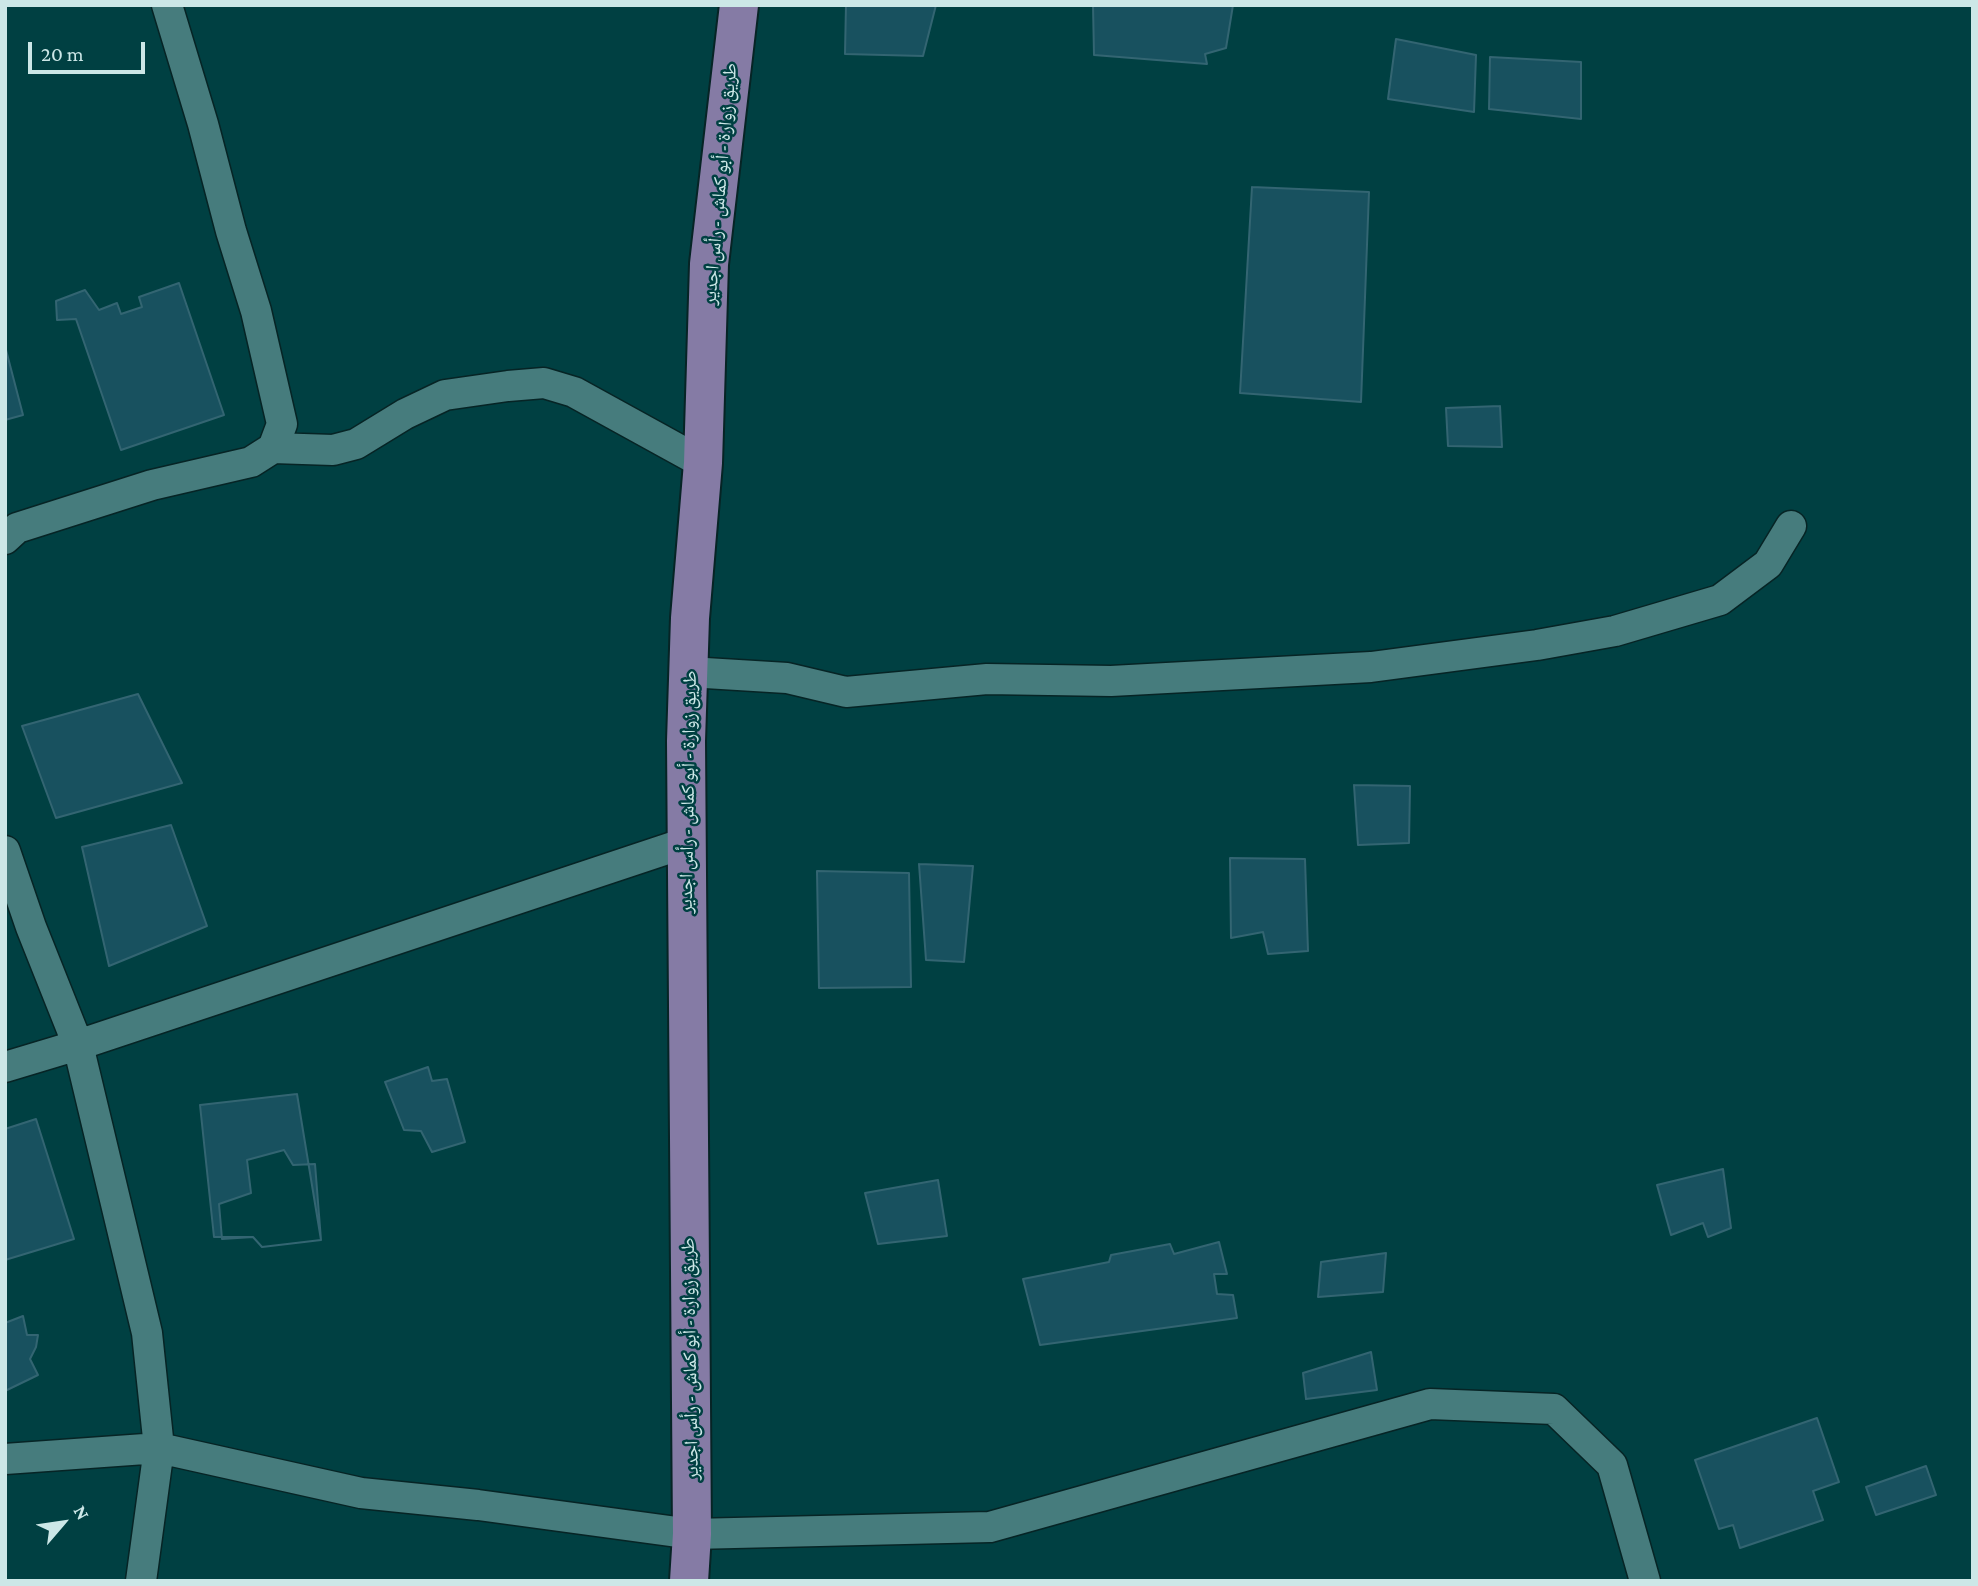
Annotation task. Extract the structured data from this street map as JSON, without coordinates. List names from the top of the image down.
{
  "streets": {
    "main road": ["طريق زوارة - أبو كماش - رأس اجدير"]
  },
  "scale_bar": "20 m",
  "north": "top right"
}
